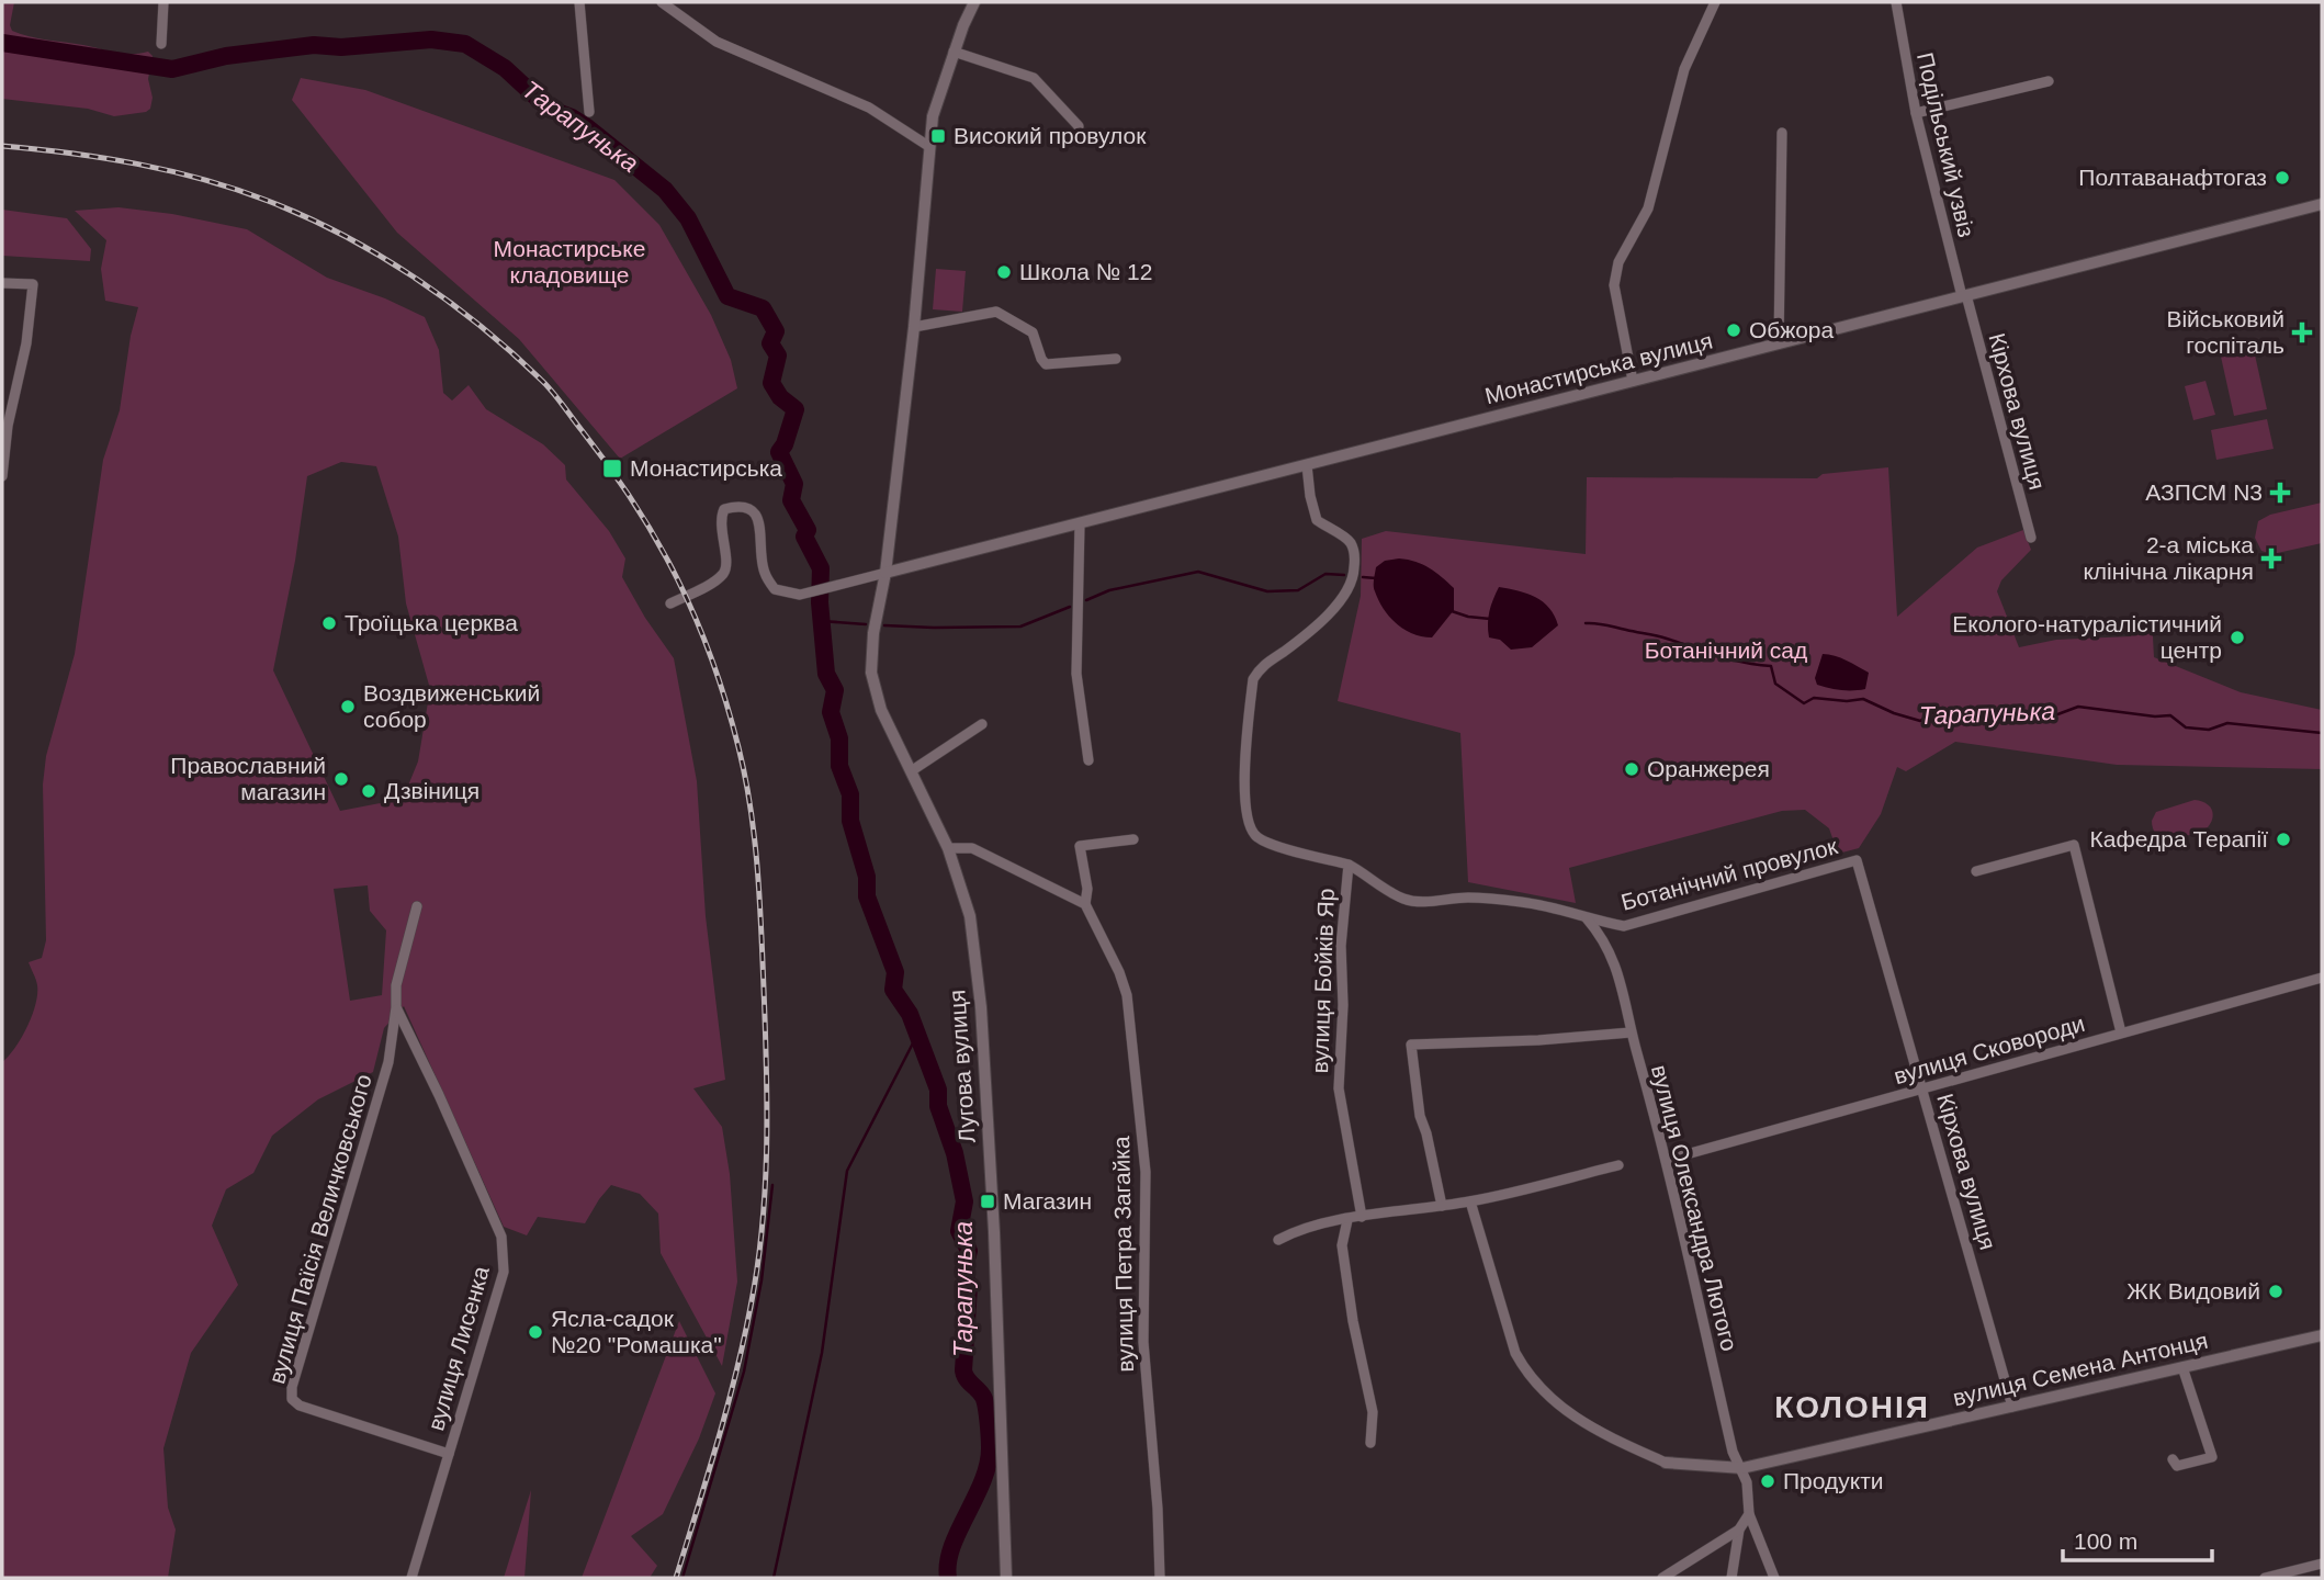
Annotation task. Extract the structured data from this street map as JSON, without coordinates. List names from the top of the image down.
{
  "streets": {
    "street": [
      "Подільський узвіз",
      "Монастирська вулиця",
      "Кірхова вулиця",
      "Ботанічний провулок",
      "вулиця Бойків Яр",
      "вулиця Сковороди",
      "Лугова вулиця",
      "вулиця Олександра Лютого",
      "вулиця Паїсія Величковського",
      "вулиця Петра Загайка",
      "вулиця Лисенка",
      "вулиця Семена Антонця"
    ]
  },
  "crossings": [
    ["Подільський узвіз", "Монастирська вулиця"],
    ["Подільський узвіз", "Кірхова вулиця"],
    ["Монастирська вулиця", "Кірхова вулиця"],
    ["Монастирська вулиця", "вулиця Бойків Яр"],
    ["Монастирська вулиця", "Лугова вулиця"],
    ["Кірхова вулиця", "Ботанічний провулок"],
    ["Кірхова вулиця", "вулиця Сковороди"],
    ["Кірхова вулиця", "вулиця Семена Антонця"],
    ["Ботанічний провулок", "вулиця Бойків Яр"],
    ["Ботанічний провулок", "вулиця Олександра Лютого"],
    ["вулиця Сковороди", "вулиця Олександра Лютого"],
    ["вулиця Олександра Лютого", "вулиця Семена Антонця"],
    ["вулиця Паїсія Величковського", "вулиця Лисенка"]
  ],
  "districts": ["КОЛОНІЯ"],
  "water": ["Тарапунька"],
  "parks": ["Монастирське кладовище", "Ботанічний сад"],
  "places": {
    "transit": ["Високий провулок", "Монастирська", "Магазин"],
    "other": [
      "Полтаванафтогаз",
      "Школа № 12",
      "Обжора",
      "Троїцька церква",
      "Еколого-натуралістичний центр",
      "Воздвиженський собор",
      "Оранжерея",
      "Православний магазин",
      "Дзвіниця",
      "Кафедра Терапії",
      "ЖК Видовий",
      "Ясла-садок №20 \"Ромашка\"",
      "Продукти"
    ],
    "health": ["Військовий госпіталь", "АЗПСМ N3", "2-а міська клінічна лікарня"]
  },
  "scale_bar": "100 m"
}
